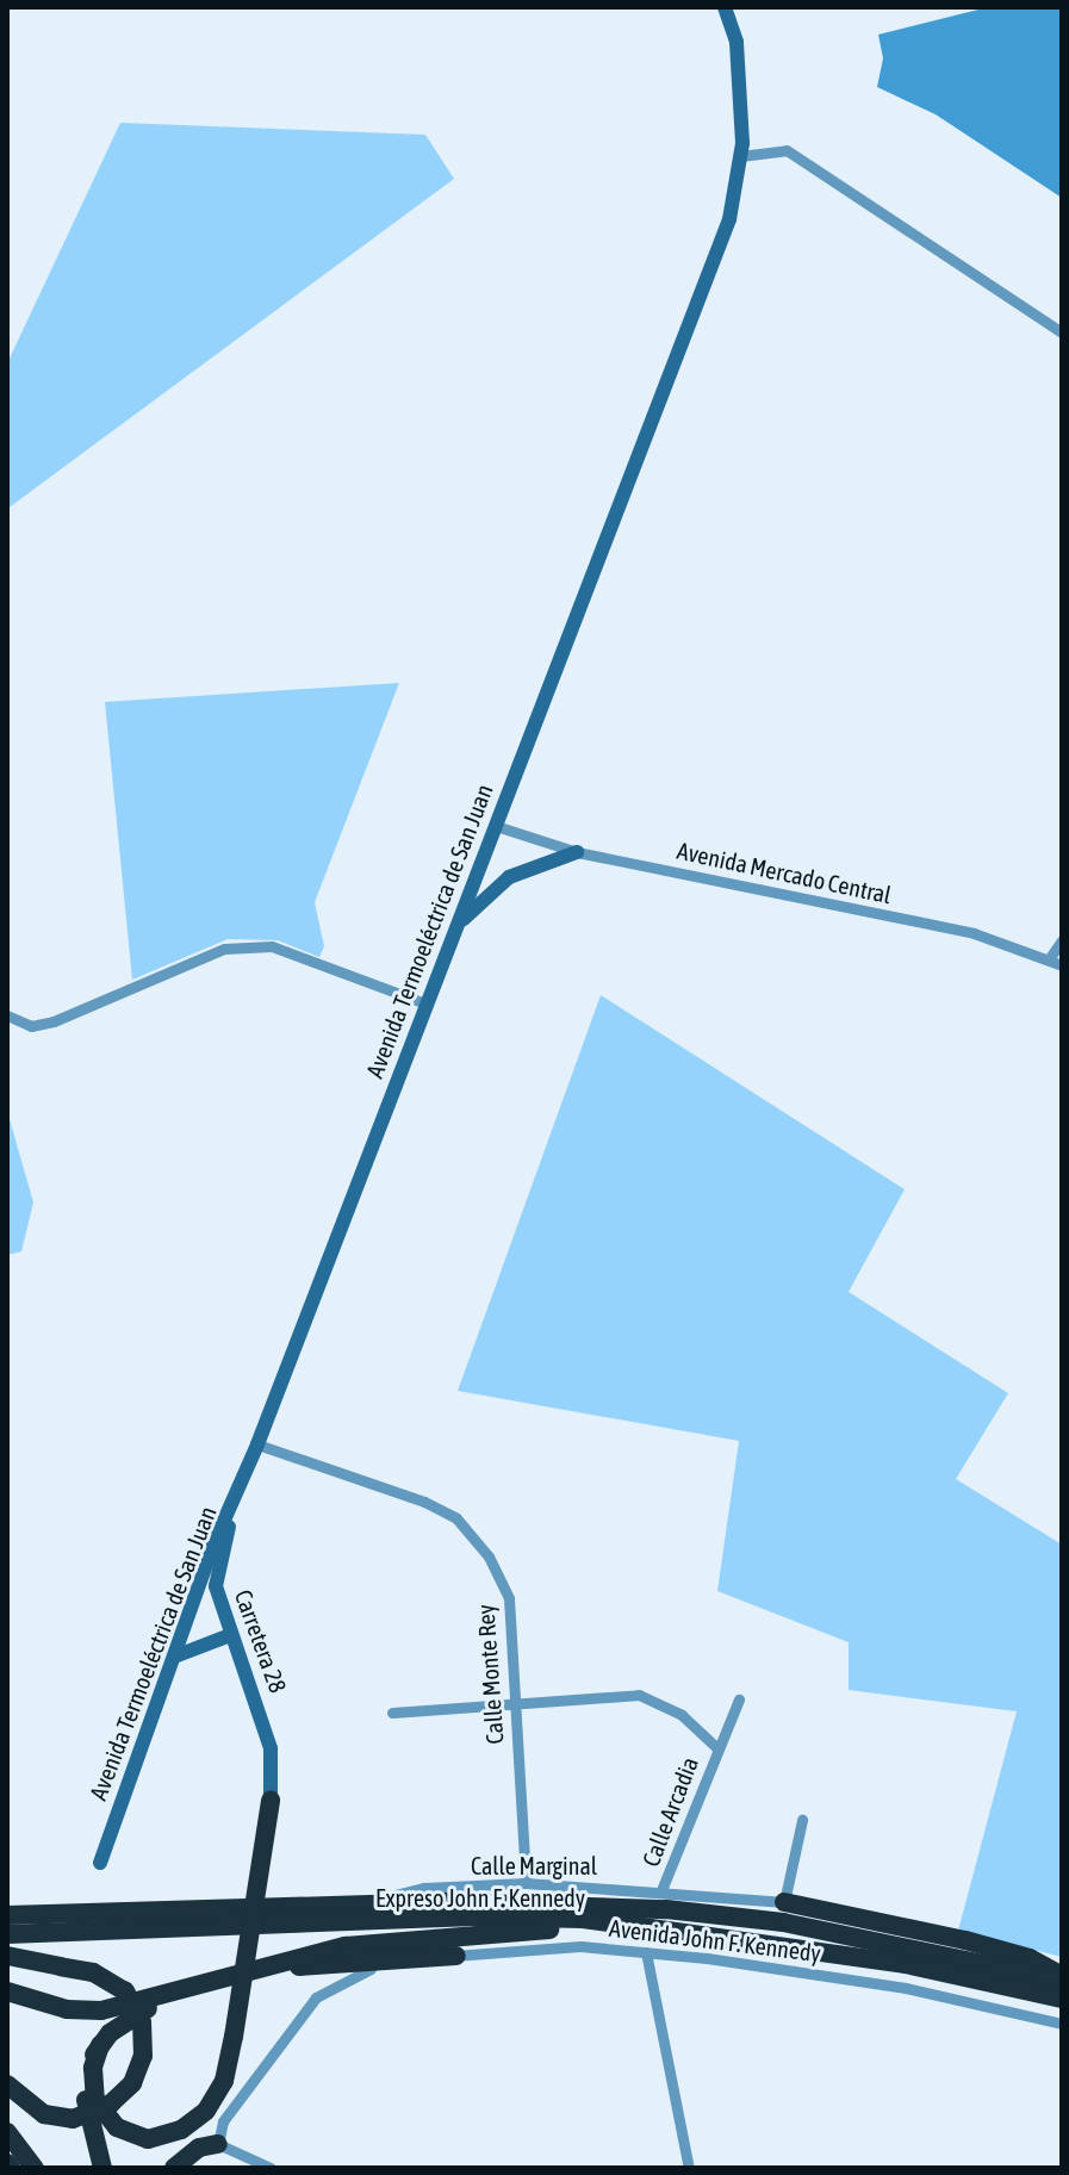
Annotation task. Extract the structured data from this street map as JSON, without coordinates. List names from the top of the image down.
{
  "streets": {
    "highway": ["Expreso John F. Kennedy"],
    "street": [
      "Avenida Mercado Central",
      "Avenida Termoeléctrica de San Juan",
      "Carretera 28",
      "Calle Monte Rey",
      "Calle Arcadia",
      "Calle Marginal",
      "Avenida John F. Kennedy"
    ]
  },
  "crossings": [
    ["Avenida Mercado Central", "Avenida Termoeléctrica de San Juan"],
    ["Avenida Termoeléctrica de San Juan", "Carretera 28"],
    ["Avenida Termoeléctrica de San Juan", "Calle Monte Rey"],
    ["Calle Monte Rey", "Calle Arcadia"],
    ["Calle Monte Rey", "Calle Marginal"],
    ["Calle Arcadia", "Calle Marginal"],
    ["Calle Marginal", "Expreso John F. Kennedy"]
  ]
}
